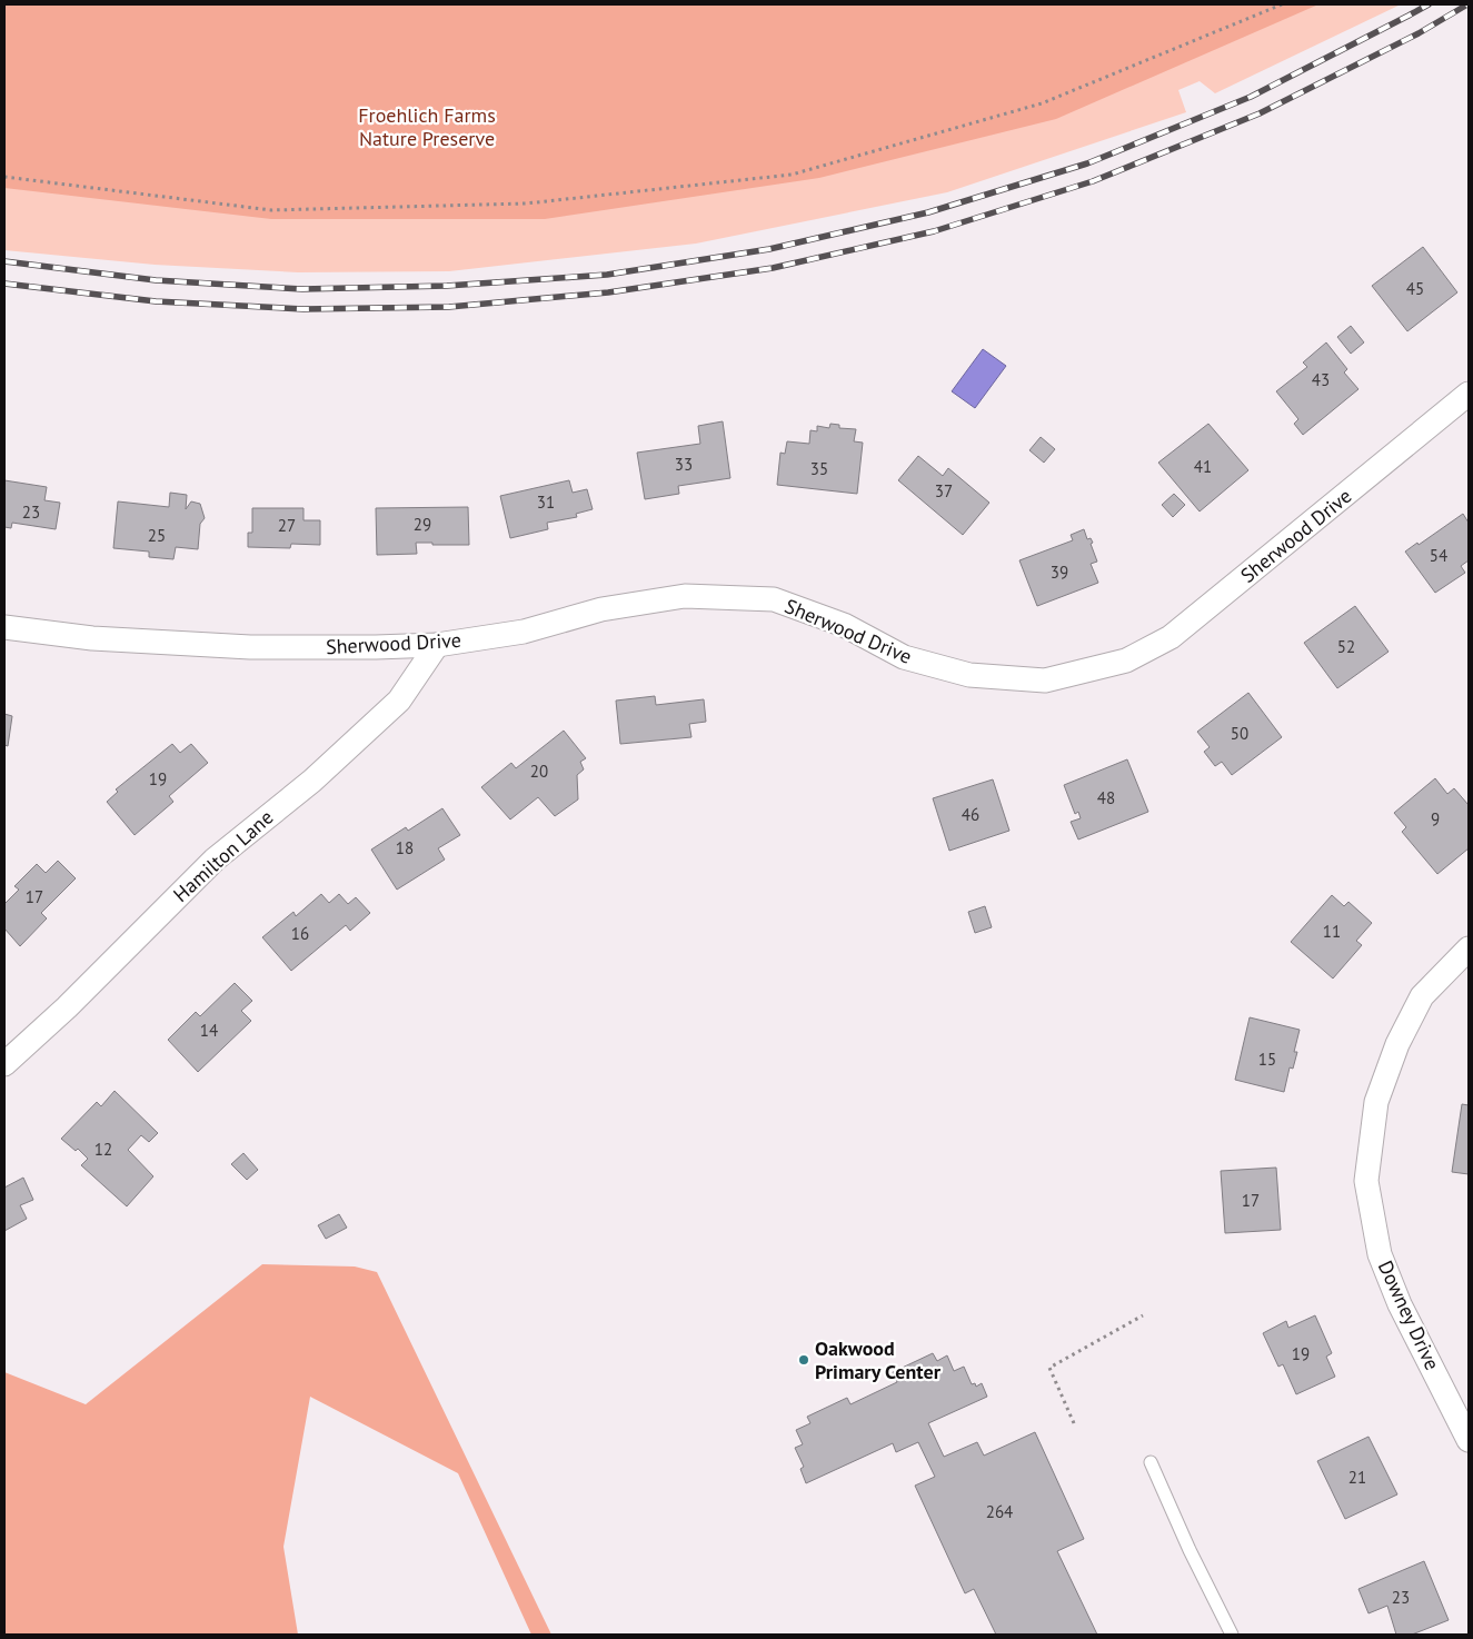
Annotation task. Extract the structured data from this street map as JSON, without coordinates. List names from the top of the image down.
{
  "streets": {
    "street": ["Sherwood Drive", "Hamilton Lane", "Downey Drive"]
  },
  "crossings": [
    ["Sherwood Drive", "Hamilton Lane"]
  ],
  "parks": ["Froehlich Farms Nature Preserve"],
  "places": ["Oakwood Primary Center"],
  "house_numbers": [
    "45",
    "43",
    "33",
    "41",
    "35",
    "37",
    "31",
    "23",
    "29",
    "27",
    "25",
    "54",
    "39",
    "52",
    "50",
    "20",
    "19",
    "48",
    "46",
    "9",
    "18",
    "17",
    "11",
    "16",
    "14",
    "15",
    "12",
    "17",
    "19",
    "21",
    "264",
    "23"
  ]
}
